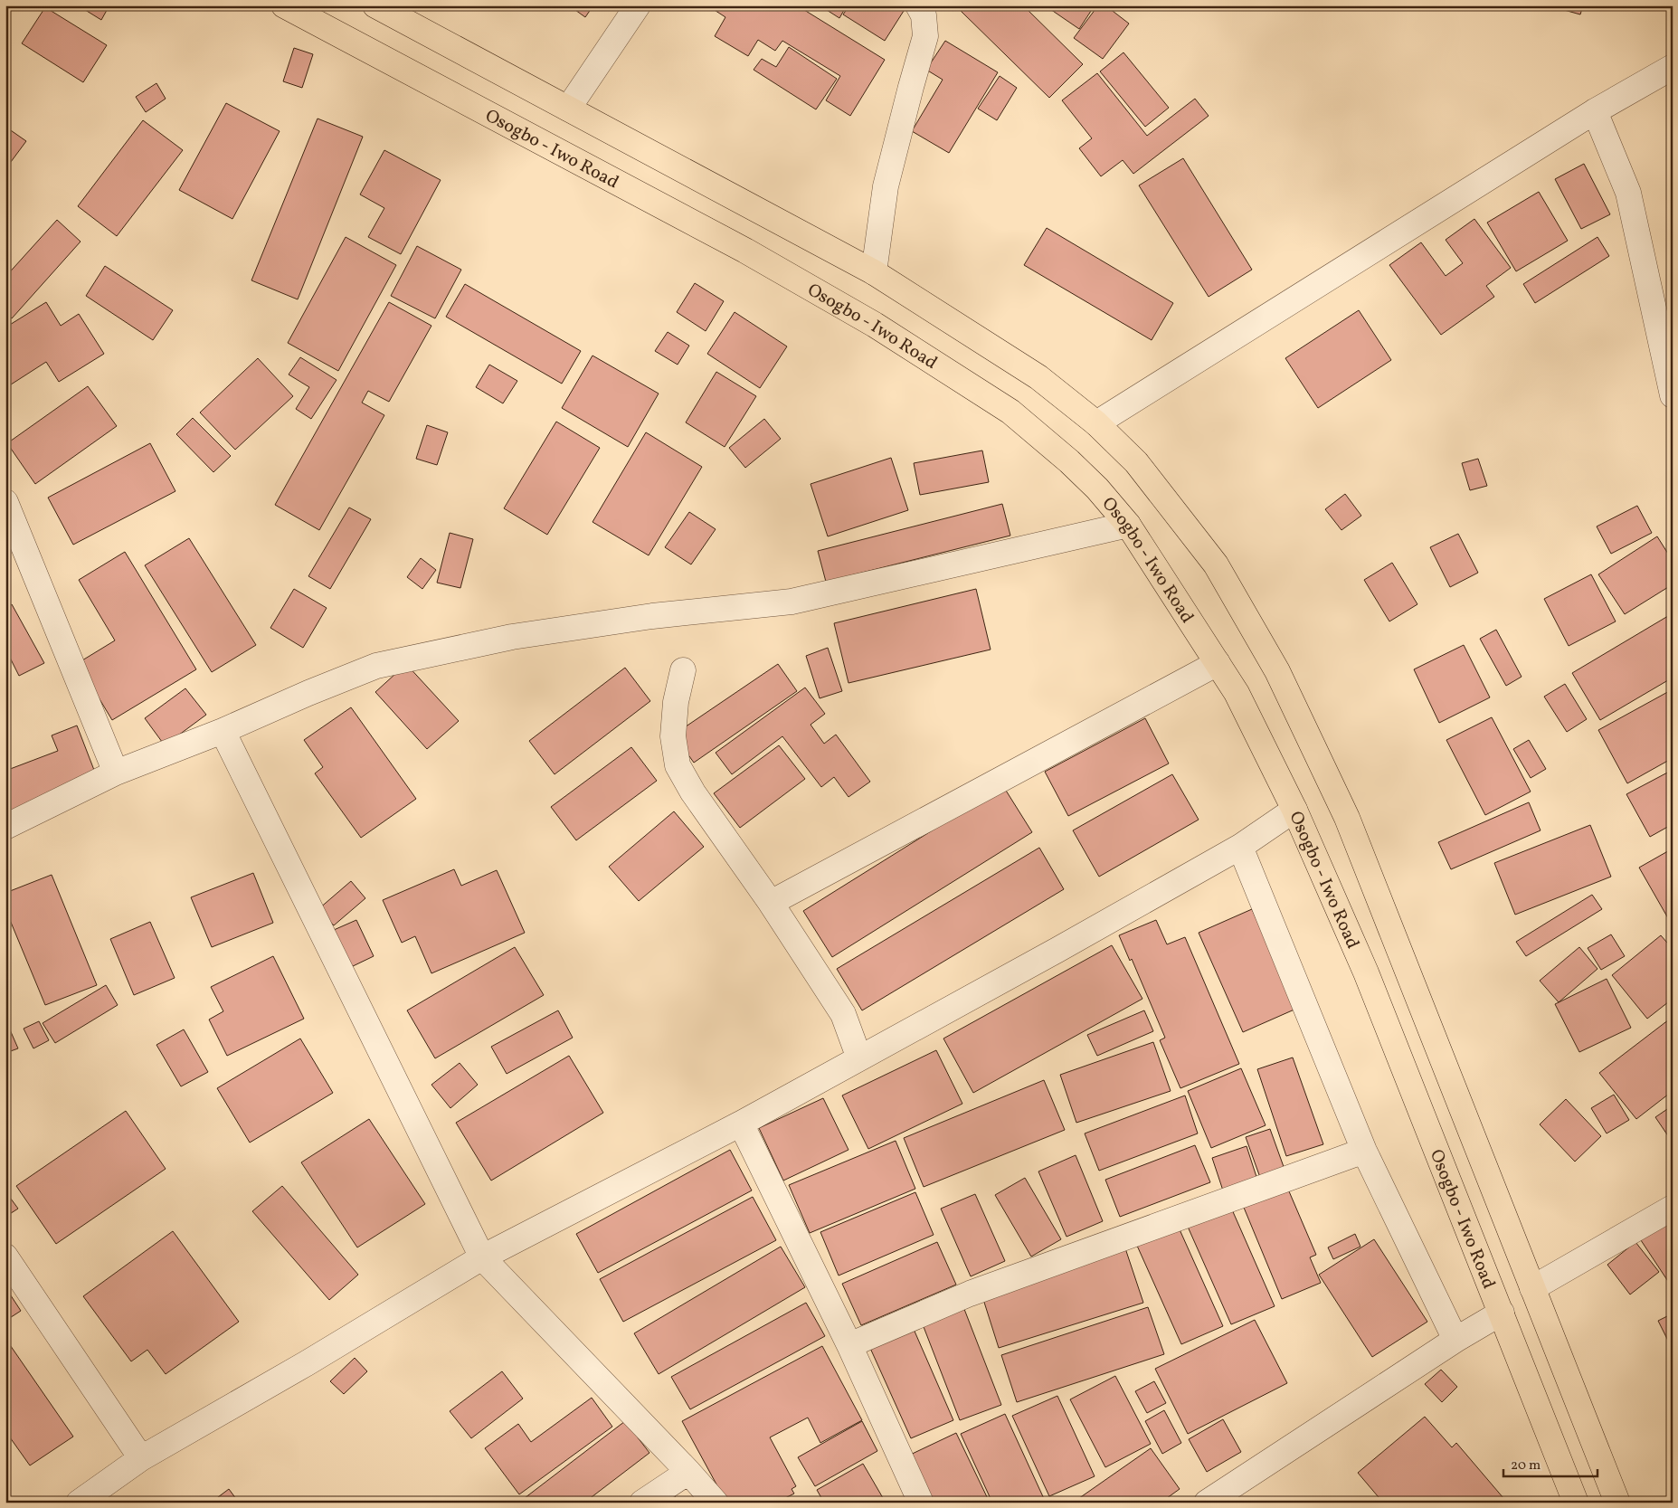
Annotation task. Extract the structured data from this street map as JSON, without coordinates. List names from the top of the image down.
{
  "streets": {
    "main road": ["Osogbo - Iwo Road"]
  },
  "scale_bar": "20 m"
}
